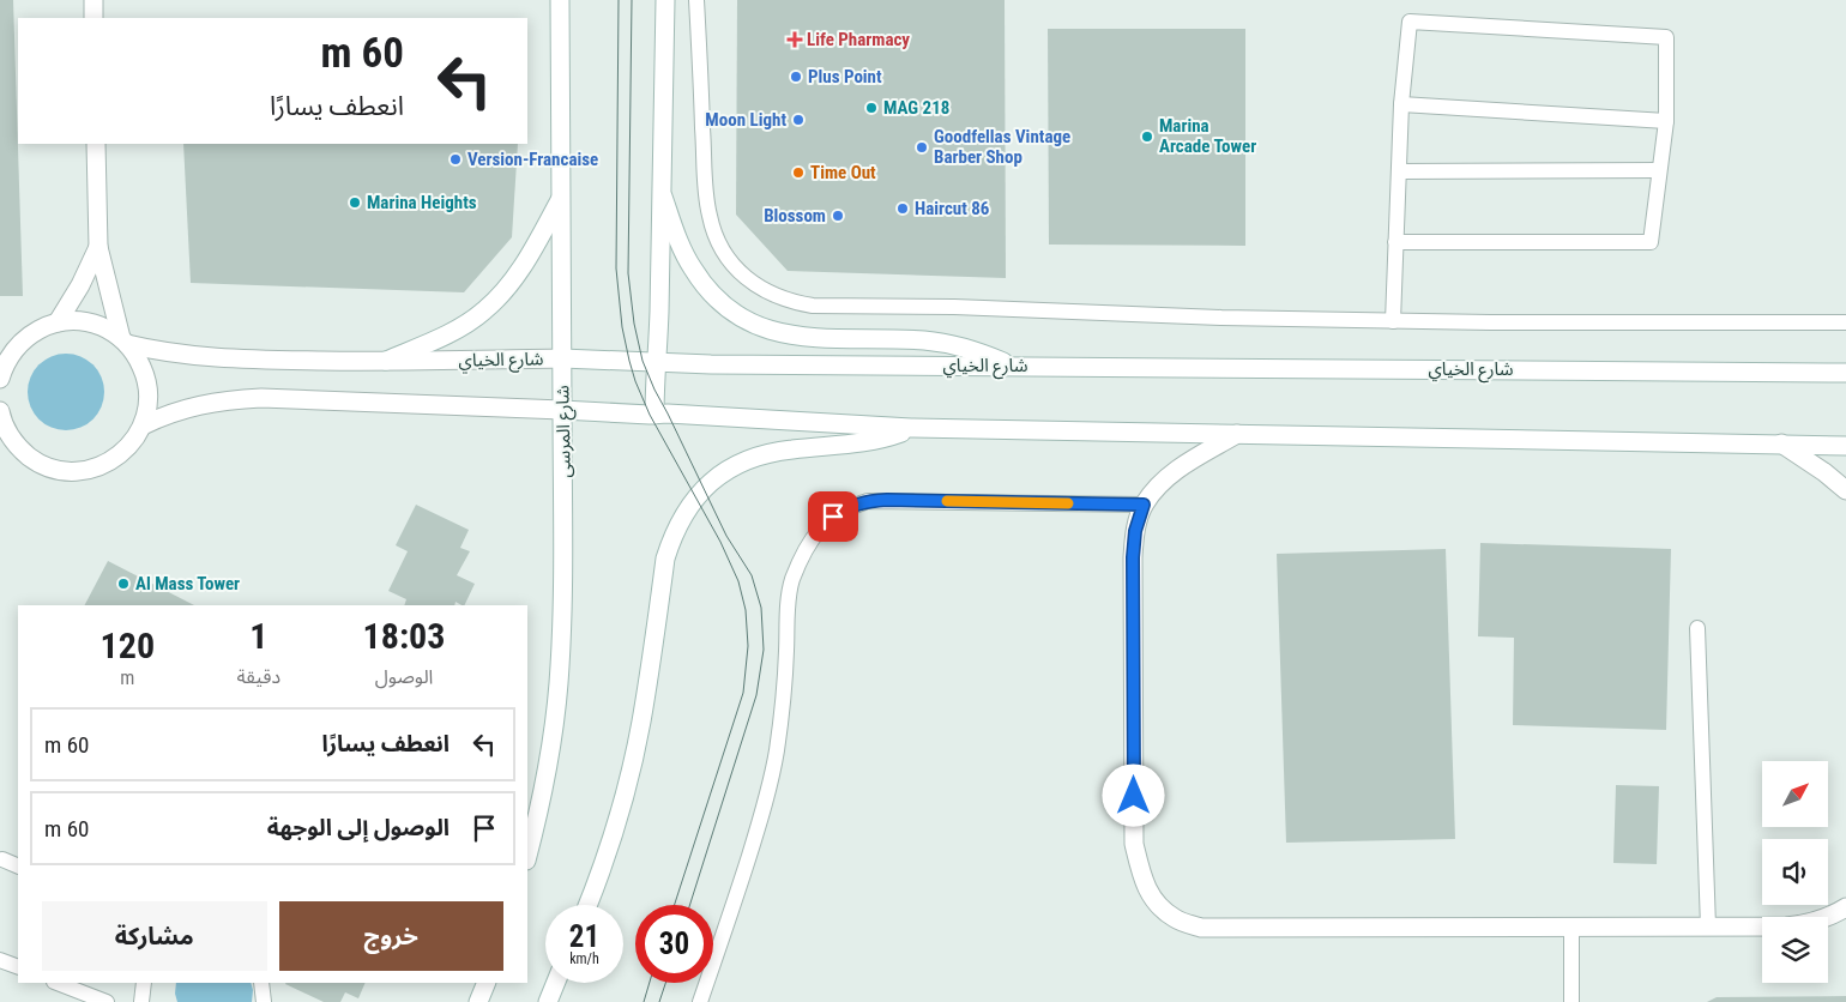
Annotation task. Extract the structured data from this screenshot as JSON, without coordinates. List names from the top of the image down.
{
  "streets": {
    "main road": ["شارع الخياي", "شارع المرسى"]
  },
  "crossings": [
    ["شارع الخياي", "شارع المرسى"]
  ],
  "places": {
    "health": ["Life Pharmacy"],
    "other": [
      "Plus Point",
      "MAG 218",
      "Moon Light",
      "Marina Arcade Tower",
      "Goodfellas Vintage Barber Shop",
      "Version-Francaise",
      "Time Out",
      "Marina Heights",
      "Haircut 86",
      "Blossom",
      "Al Mass Tower"
    ]
  },
  "north": "top right",
  "page": {
    "turn": ["60 m", "انعطف يسارًا"],
    "eta": [
      "18:03",
      "الوصول",
      "1",
      "دقيقة",
      "120",
      "m"
    ],
    "list": [
      {
        "name": "انعطف يسارًا",
        "value": "60 m"
      },
      {
        "name": "الوصول إلى الوجهة",
        "value": "60 m"
      }
    ],
    "buttons": ["خروج", "مشاركة"],
    "speed": "21 km/h",
    "limit": "30"
  }
}
